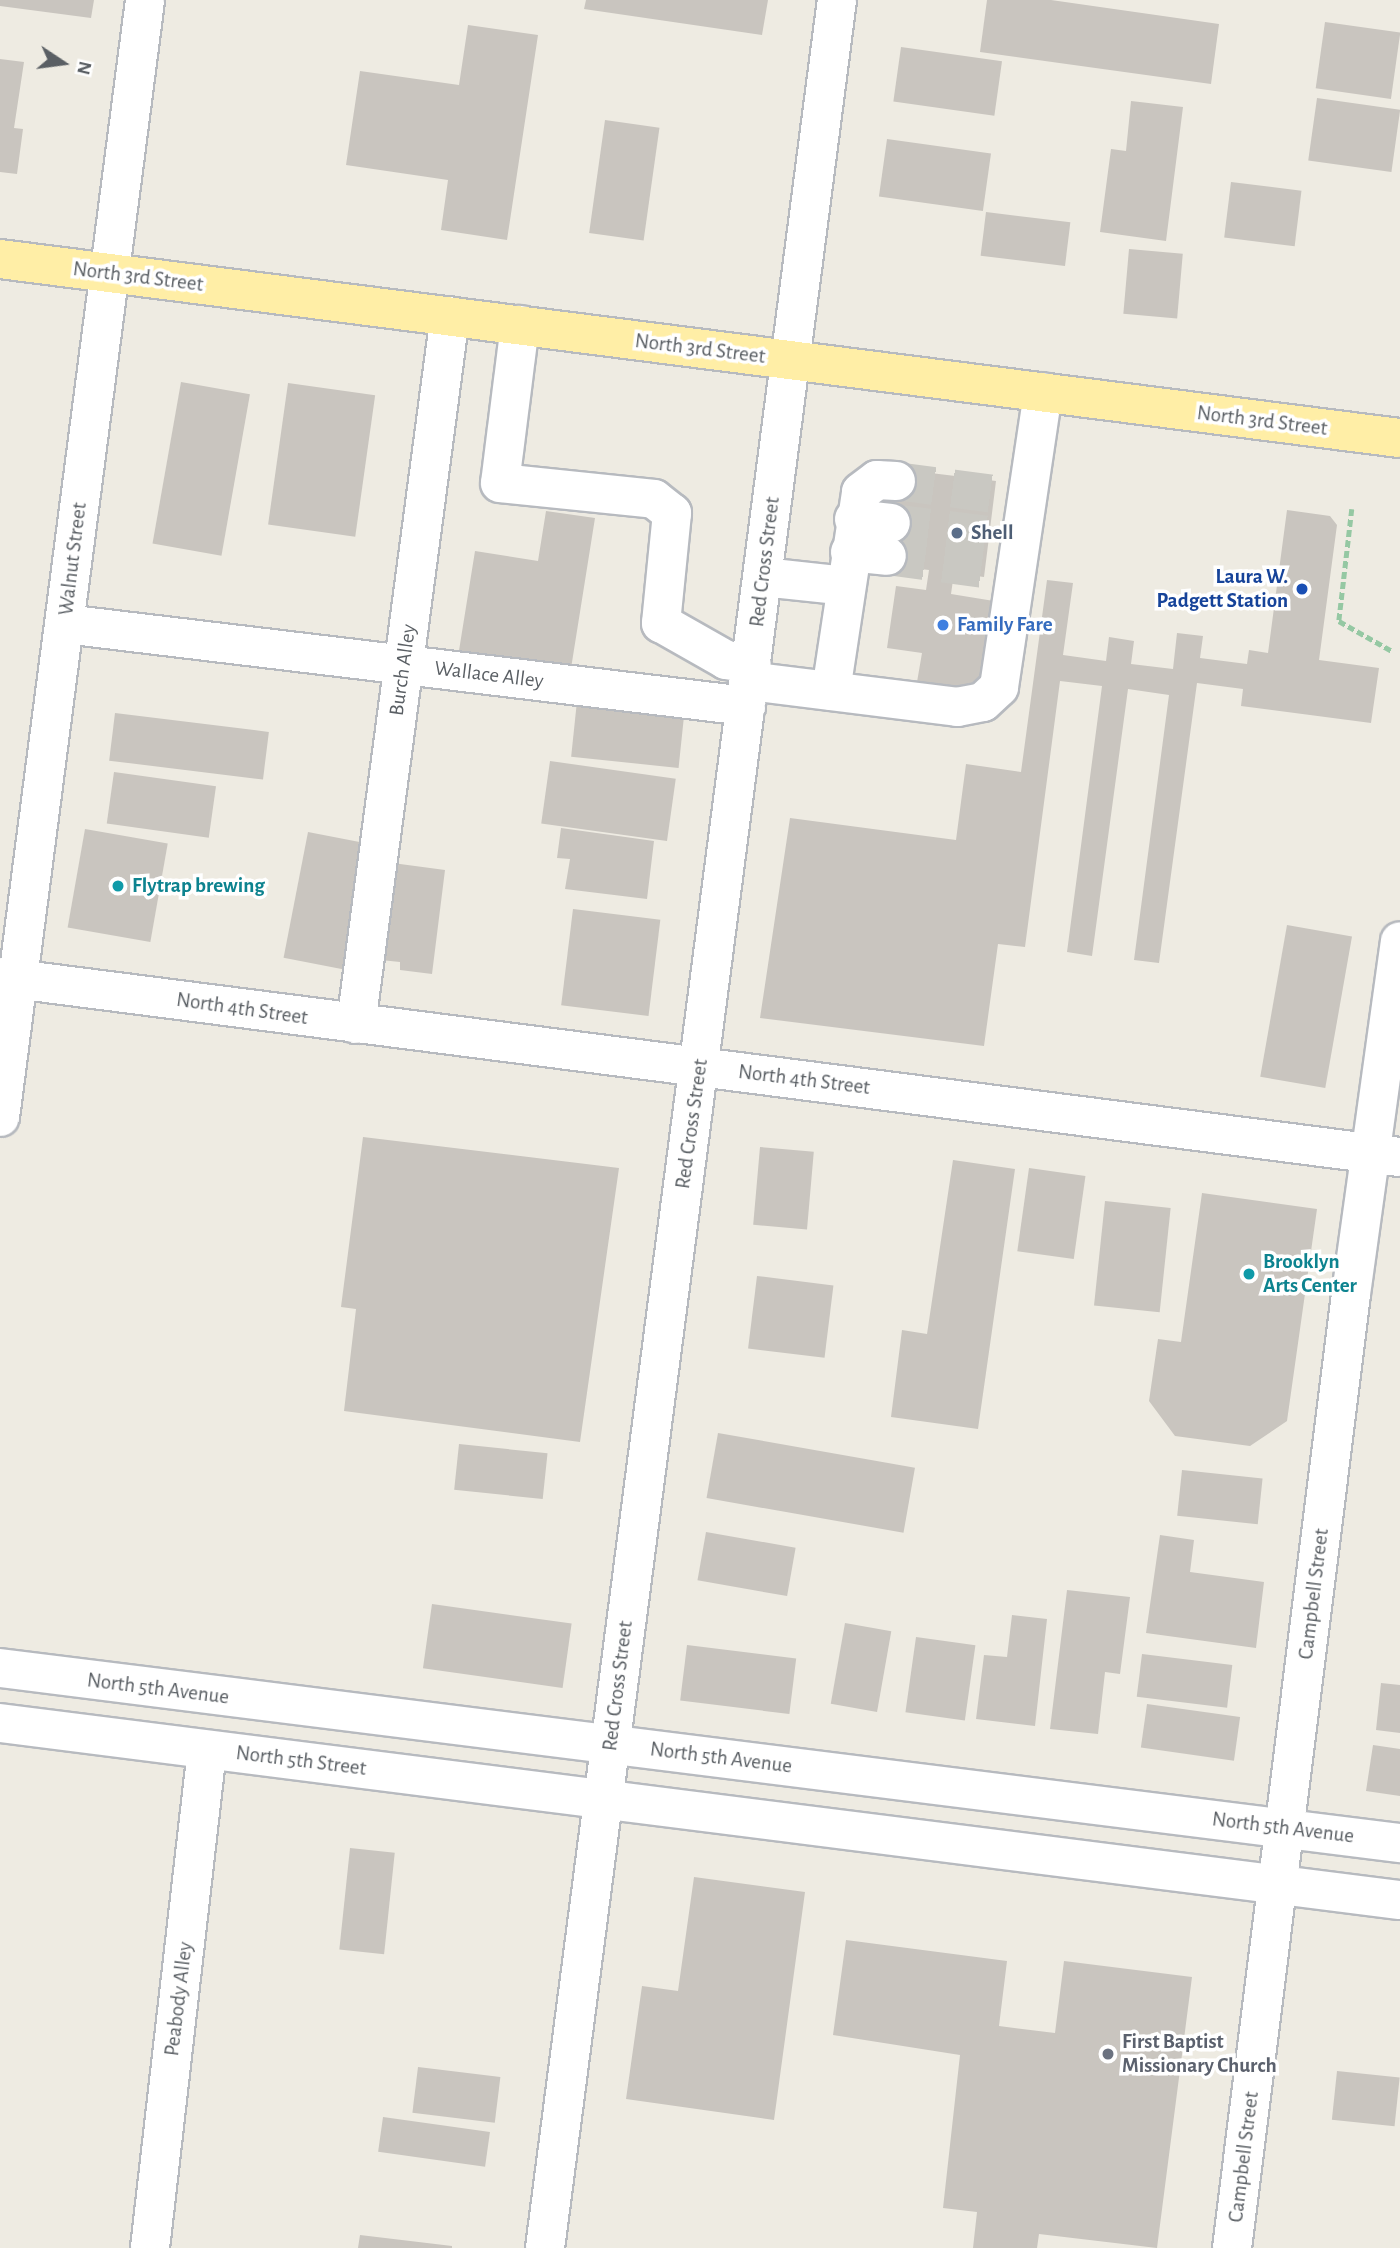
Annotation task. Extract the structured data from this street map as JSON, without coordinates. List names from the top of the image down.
{
  "streets": {
    "main road": ["North 3rd Street"],
    "street": [
      "Walnut Street",
      "Red Cross Street",
      "Burch Alley",
      "Wallace Alley",
      "North 4th Street",
      "Campbell Street",
      "North 5th Avenue",
      "North 5th Street",
      "Peabody Alley"
    ]
  },
  "crossings": [
    ["North 3rd Street", "Walnut Street"],
    ["North 3rd Street", "Red Cross Street"],
    ["North 3rd Street", "Burch Alley"],
    ["Walnut Street", "Wallace Alley"],
    ["Walnut Street", "North 4th Street"],
    ["Red Cross Street", "Wallace Alley"],
    ["Red Cross Street", "North 4th Street"],
    ["Red Cross Street", "North 5th Avenue"],
    ["Red Cross Street", "North 5th Street"],
    ["Burch Alley", "Wallace Alley"],
    ["Burch Alley", "North 4th Street"],
    ["North 4th Street", "Campbell Street"],
    ["Campbell Street", "North 5th Avenue"],
    ["North 5th Street", "Peabody Alley"]
  ],
  "places": [
    "Shell",
    "Laura W. Padgett Station",
    "Family Fare",
    "Flytrap brewing",
    "Brooklyn Arts Center",
    "First Baptist Missionary Church"
  ],
  "north": "right"
}
